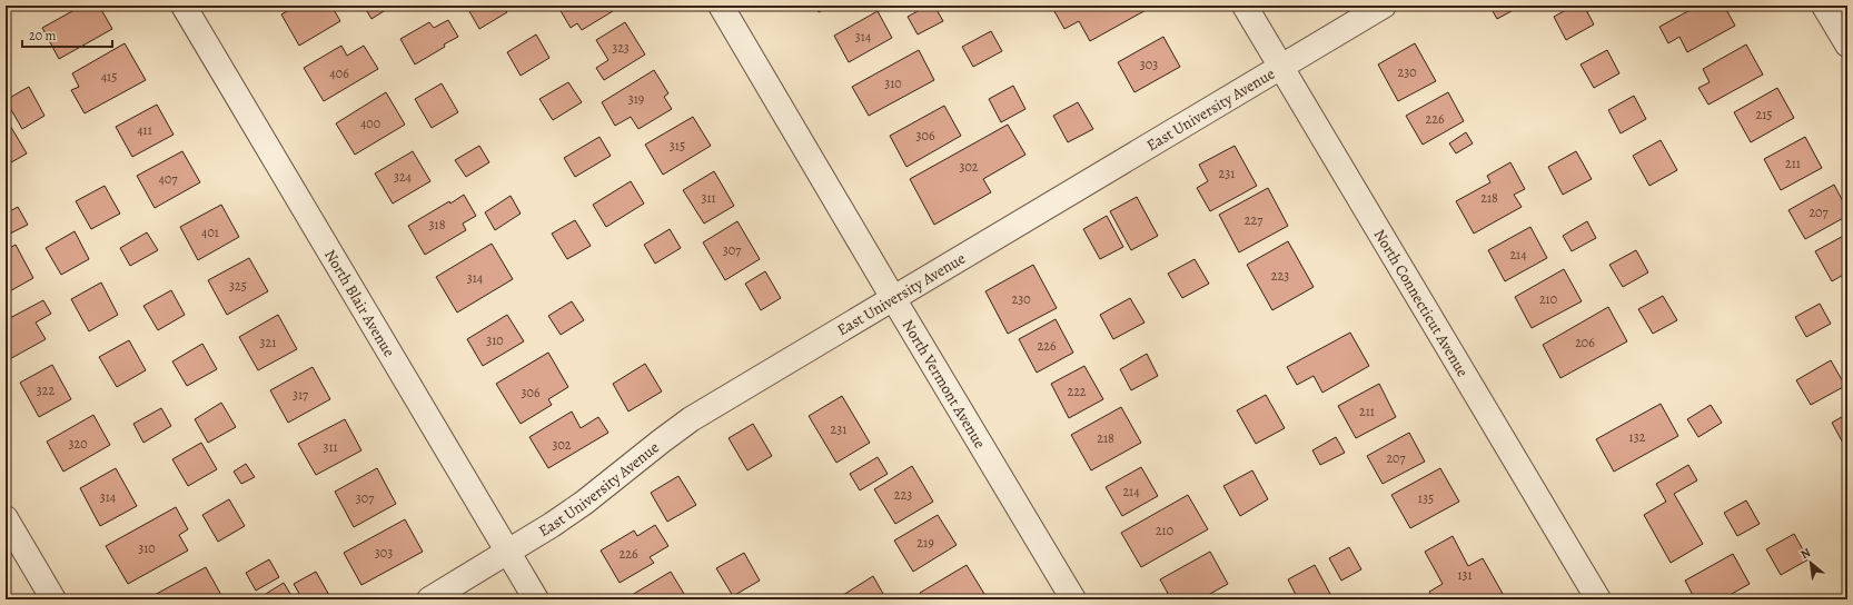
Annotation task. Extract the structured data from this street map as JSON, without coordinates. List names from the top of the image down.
{
  "streets": {
    "street": [
      "East University Avenue",
      "North Blair Avenue",
      "North Connecticut Avenue",
      "North Vermont Avenue"
    ]
  },
  "crossings": [
    ["East University Avenue", "North Blair Avenue"],
    ["East University Avenue", "North Connecticut Avenue"],
    ["East University Avenue", "North Vermont Avenue"]
  ],
  "house_numbers": [
    "314",
    "323",
    "303",
    "230",
    "406",
    "415",
    "310",
    "319",
    "215",
    "226",
    "400",
    "411",
    "306",
    "315",
    "211",
    "302",
    "231",
    "324",
    "407",
    "311",
    "218",
    "207",
    "227",
    "318",
    "401",
    "307",
    "214",
    "223",
    "314",
    "325",
    "230",
    "210",
    "310",
    "321",
    "206",
    "226",
    "322",
    "222",
    "306",
    "317",
    "211",
    "231",
    "132",
    "218",
    "320",
    "302",
    "311",
    "207",
    "214",
    "223",
    "314",
    "307",
    "135",
    "210",
    "219",
    "310",
    "303",
    "226",
    "131"
  ],
  "scale_bar": "20 m",
  "north": "top left"
}
